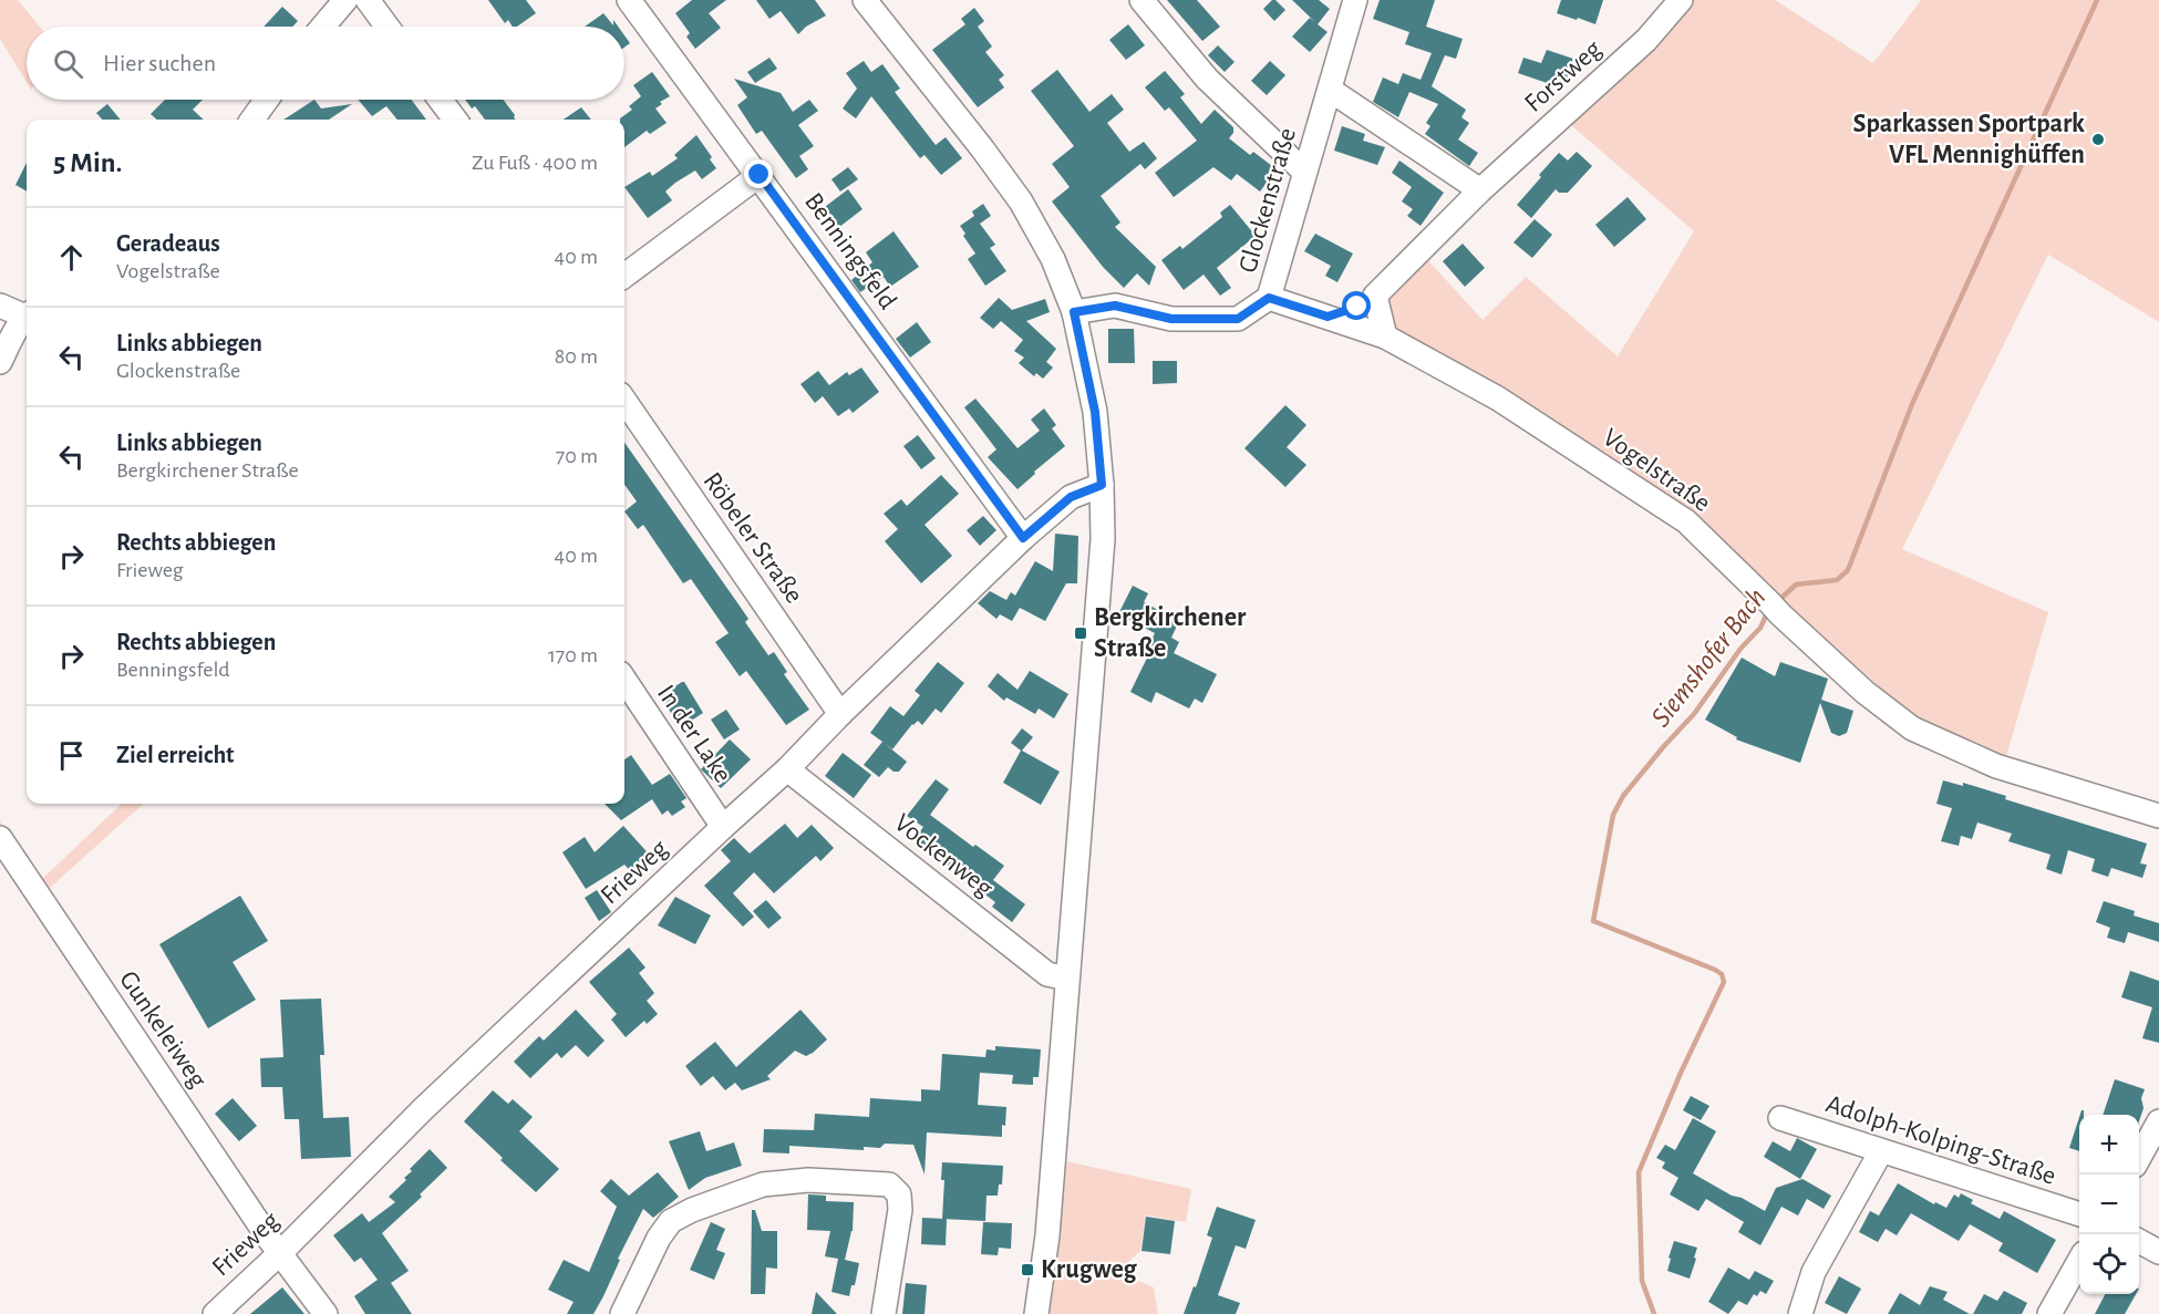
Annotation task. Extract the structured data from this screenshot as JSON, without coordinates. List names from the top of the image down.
{
  "streets": {
    "street": [
      "Forstweg",
      "Glockenstraße",
      "Benningsfeld",
      "Vogelstraße",
      "Röbeler Straße",
      "In der Lake",
      "Vockenweg",
      "Frieweg",
      "Gunkeleiweg",
      "Adolph-Kolping-Straße"
    ]
  },
  "crossings": [
    ["Forstweg", "Vogelstraße"],
    ["Glockenstraße", "Vogelstraße"],
    ["Benningsfeld", "Frieweg"],
    ["Röbeler Straße", "Frieweg"],
    ["In der Lake", "Frieweg"],
    ["Vockenweg", "Frieweg"],
    ["Frieweg", "Gunkeleiweg"]
  ],
  "water": ["Siemshofer Bach"],
  "places": {
    "other": ["Sparkassen Sportpark VFL Mennighüffen"],
    "transit": ["Bergkirchener Straße", "Krugweg"]
  },
  "page": {
    "search": "Hier suchen",
    "heading": ["5 Min.", "Zu Fuß · 400 m"],
    "list": [
      ["Geradeaus", "Vogelstraße", "40 m"],
      ["Links abbiegen", "Glockenstraße", "80 m"],
      ["Links abbiegen", "Bergkirchener Straße", "70 m"],
      ["Rechts abbiegen", "Frieweg", "40 m"],
      ["Rechts abbiegen", "Benningsfeld", "170 m"],
      "Ziel erreicht"
    ],
    "map_buttons": ["+", "−"]
  }
}
